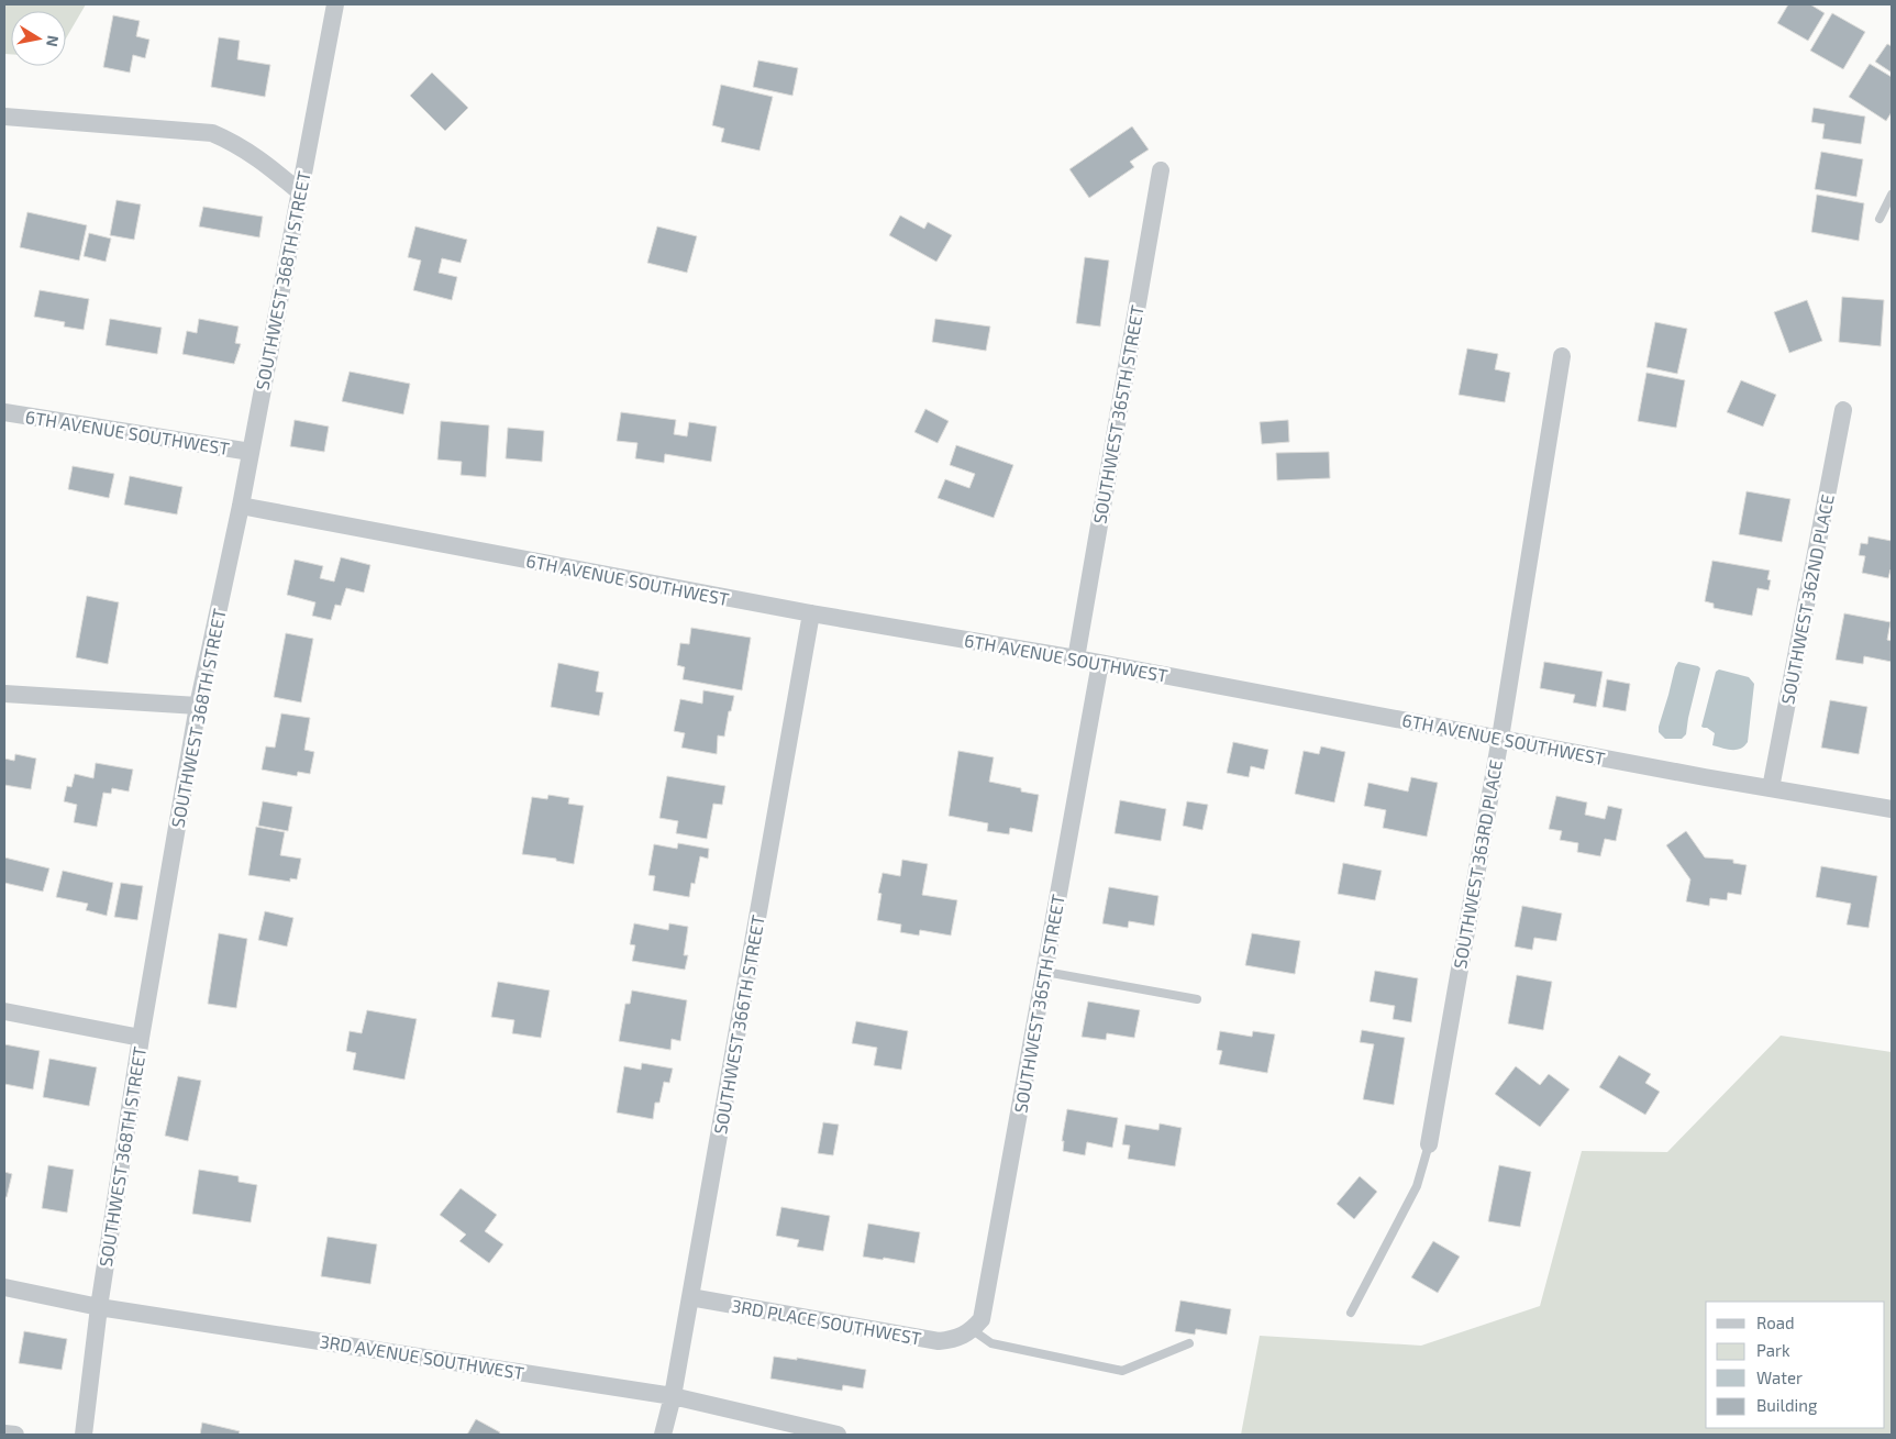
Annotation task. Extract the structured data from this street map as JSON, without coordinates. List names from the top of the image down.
{
  "streets": {
    "street": [
      "SOUTHWEST 368TH STREET",
      "SOUTHWEST 365TH STREET",
      "6TH AVENUE SOUTHWEST",
      "SOUTHWEST 362ND PLACE",
      "SOUTHWEST 363RD PLACE",
      "SOUTHWEST 366TH STREET",
      "3RD PLACE SOUTHWEST",
      "3RD AVENUE SOUTHWEST"
    ]
  },
  "crossings": [
    ["SOUTHWEST 368TH STREET", "6TH AVENUE SOUTHWEST"],
    ["SOUTHWEST 368TH STREET", "3RD AVENUE SOUTHWEST"],
    ["SOUTHWEST 365TH STREET", "6TH AVENUE SOUTHWEST"],
    ["SOUTHWEST 365TH STREET", "3RD PLACE SOUTHWEST"],
    ["6TH AVENUE SOUTHWEST", "SOUTHWEST 362ND PLACE"],
    ["6TH AVENUE SOUTHWEST", "SOUTHWEST 363RD PLACE"],
    ["6TH AVENUE SOUTHWEST", "SOUTHWEST 366TH STREET"],
    ["SOUTHWEST 366TH STREET", "3RD PLACE SOUTHWEST"],
    ["SOUTHWEST 366TH STREET", "3RD AVENUE SOUTHWEST"]
  ],
  "legend": [
    "Road",
    "Park",
    "Water",
    "Building"
  ],
  "north": "right"
}
